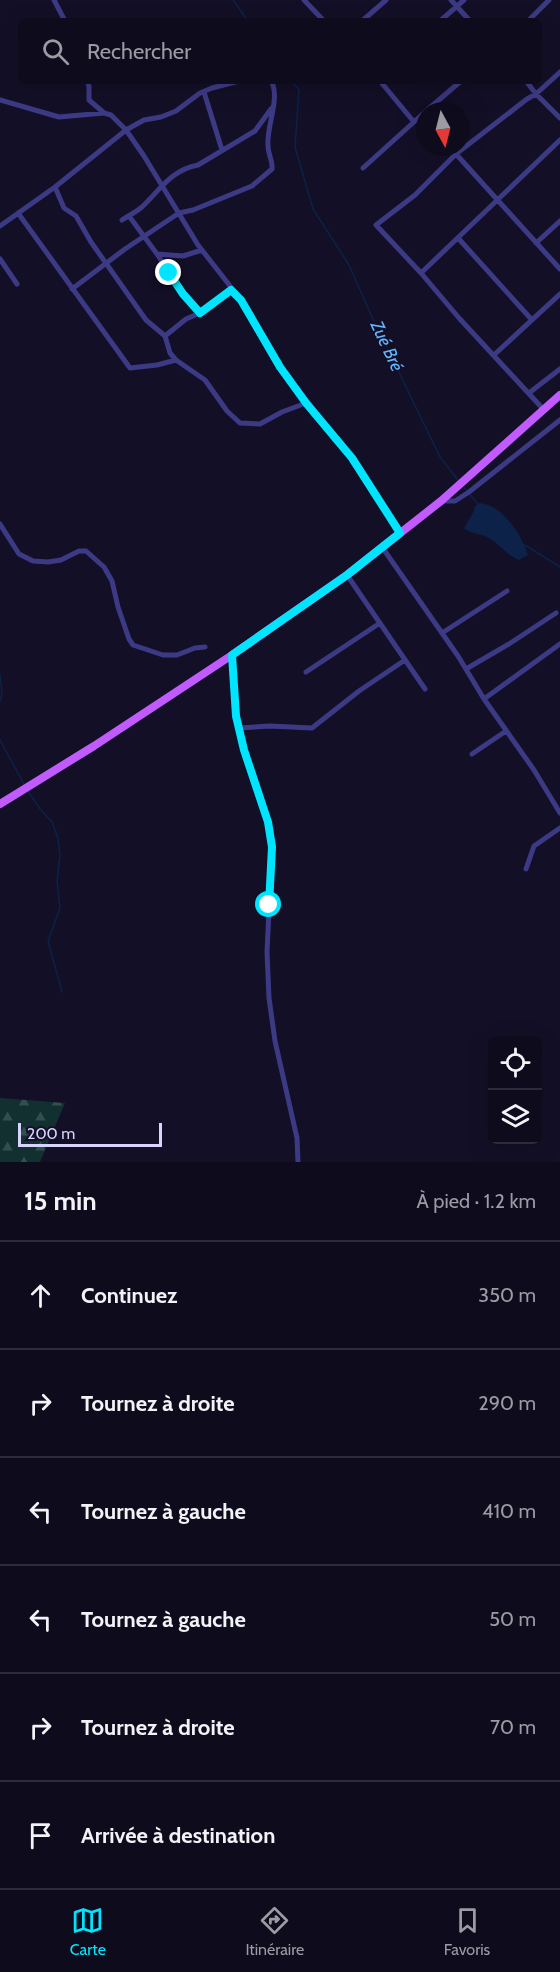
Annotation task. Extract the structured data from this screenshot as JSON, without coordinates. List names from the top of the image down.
{
  "water": ["Zué Bré"],
  "scale_bar": "200 m",
  "north": "bottom",
  "page": {
    "search": "Rechercher",
    "scale": "200 m",
    "heading": ["15 min", "À pied · 1.2 km"],
    "list": [
      ["Continuez", "350 m"],
      ["Tournez à droite", "290 m"],
      ["Tournez à gauche", "410 m"],
      ["Tournez à gauche", "50 m"],
      ["Tournez à droite", "70 m"],
      "Arrivée à destination"
    ],
    "nav": ["Carte", "Itinéraire", "Favoris"]
  }
}
